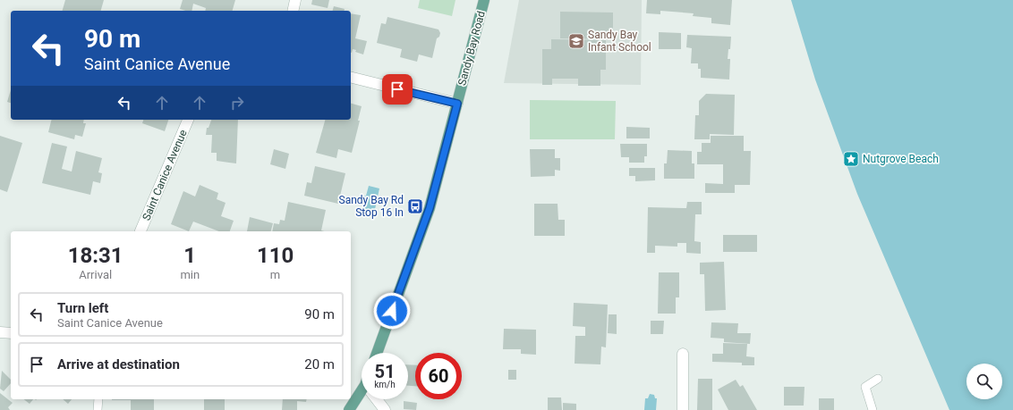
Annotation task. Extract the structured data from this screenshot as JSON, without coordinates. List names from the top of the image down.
{
  "streets": {
    "main road": ["Sandy Bay Road"],
    "street": ["Saint Canice Avenue"]
  },
  "places": {
    "school or university": ["Sandy Bay Infant School"],
    "place": ["Nutgrove Beach"],
    "bus stop": ["Sandy Bay Rd Stop 16 In"]
  },
  "page": {
    "turn": ["90 m", "Saint Canice Avenue"],
    "eta": [
      "18:31",
      "Arrival",
      "1",
      "min",
      "110",
      "m"
    ],
    "list": [
      {
        "name": "Turn left",
        "note": "Saint Canice Avenue",
        "value": "90 m"
      },
      {
        "name": "Arrive at destination",
        "value": "20 m"
      }
    ],
    "speed": "51 km/h",
    "limit": "60"
  }
}
